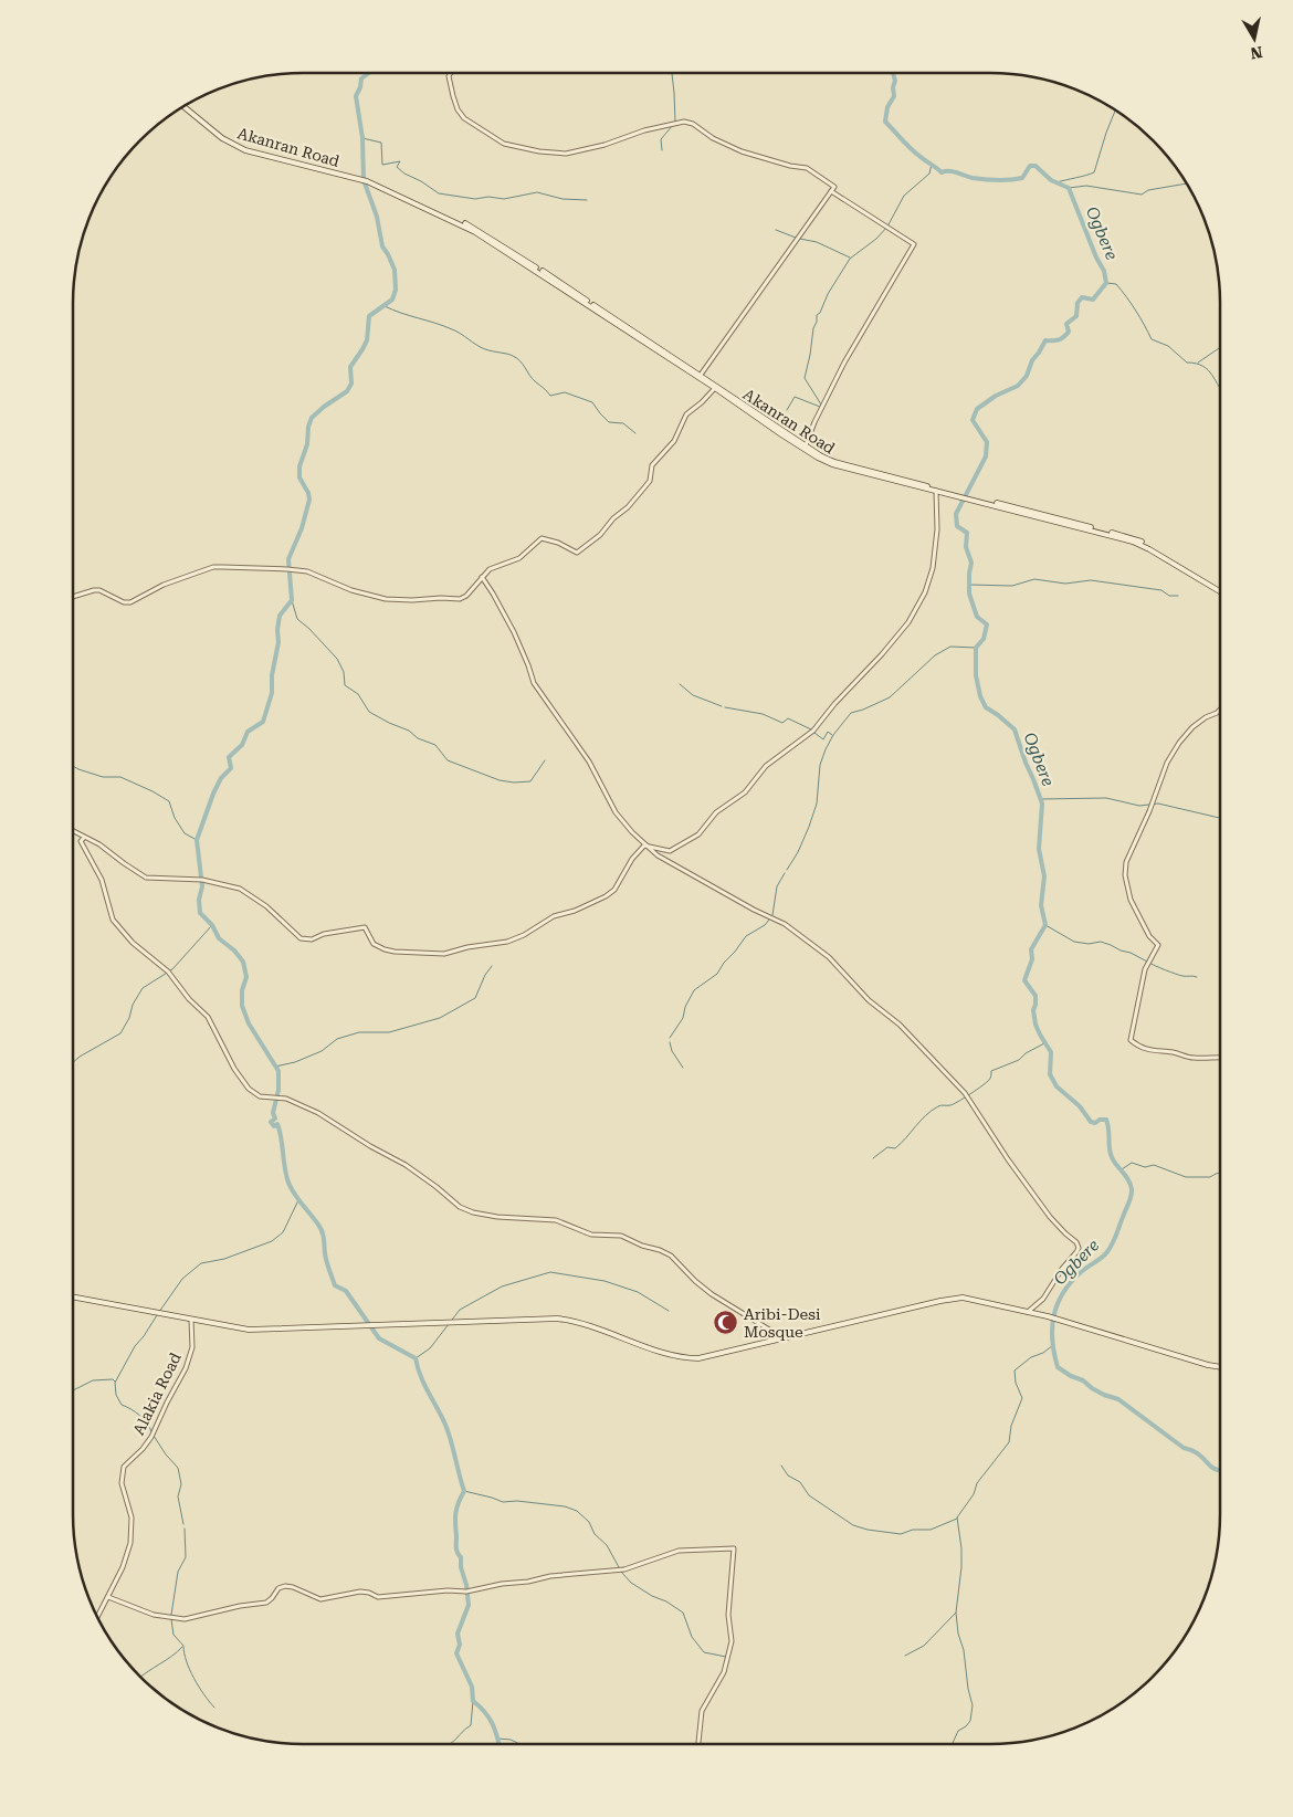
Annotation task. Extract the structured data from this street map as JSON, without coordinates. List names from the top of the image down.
{
  "streets": {
    "main road": ["Akanran Road"],
    "street": ["Alakia Road"]
  },
  "water": ["Ogbere"],
  "places": {
    "mosque": ["Aribi-Desi Mosque"]
  },
  "north": "bottom"
}
